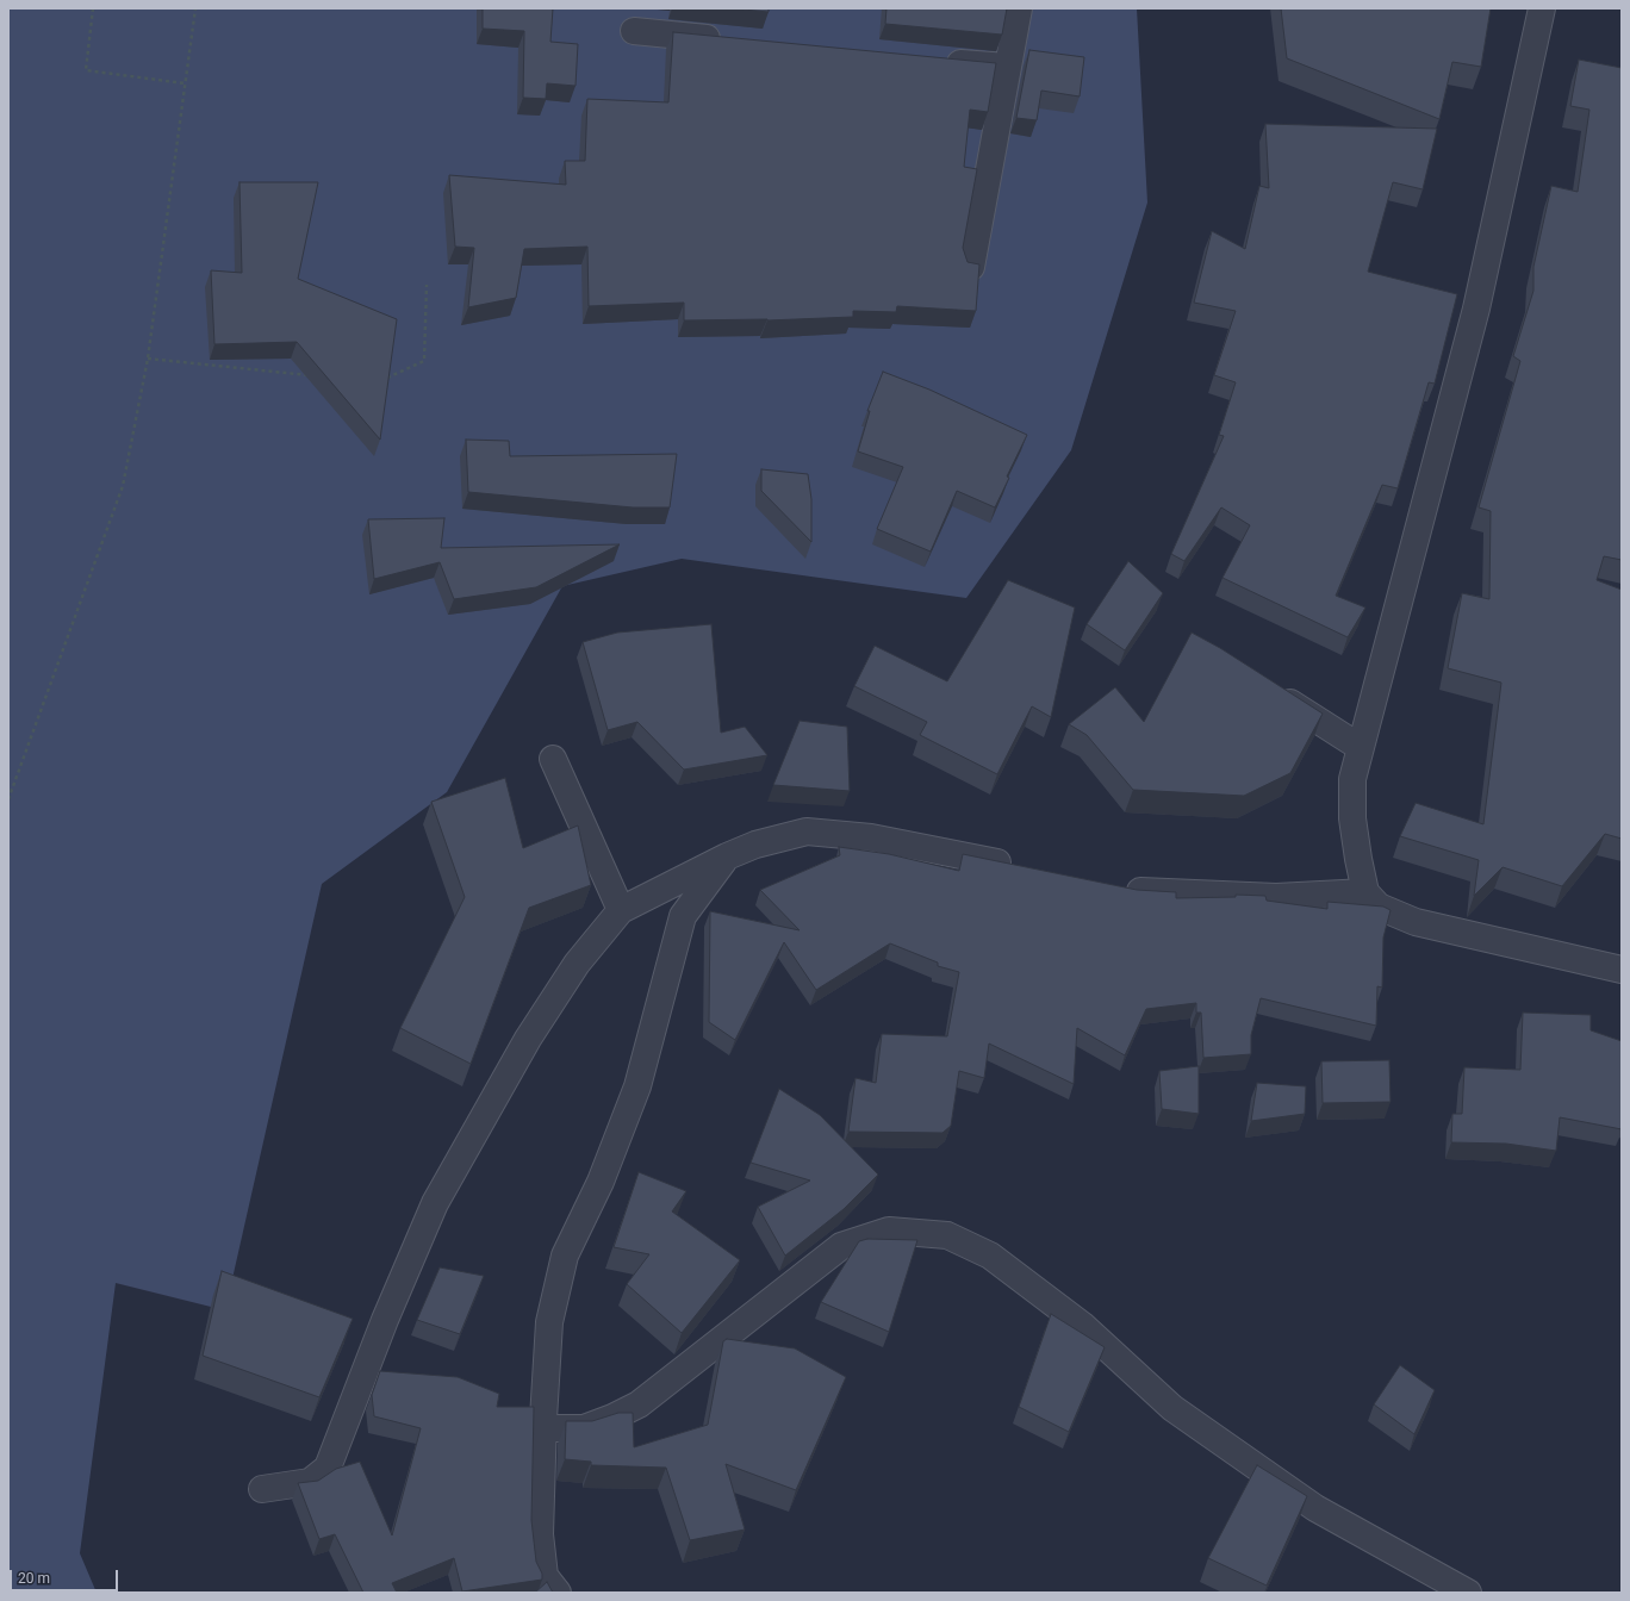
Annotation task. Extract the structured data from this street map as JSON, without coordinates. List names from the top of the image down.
{
  "scale_bar": "20 m"
}
